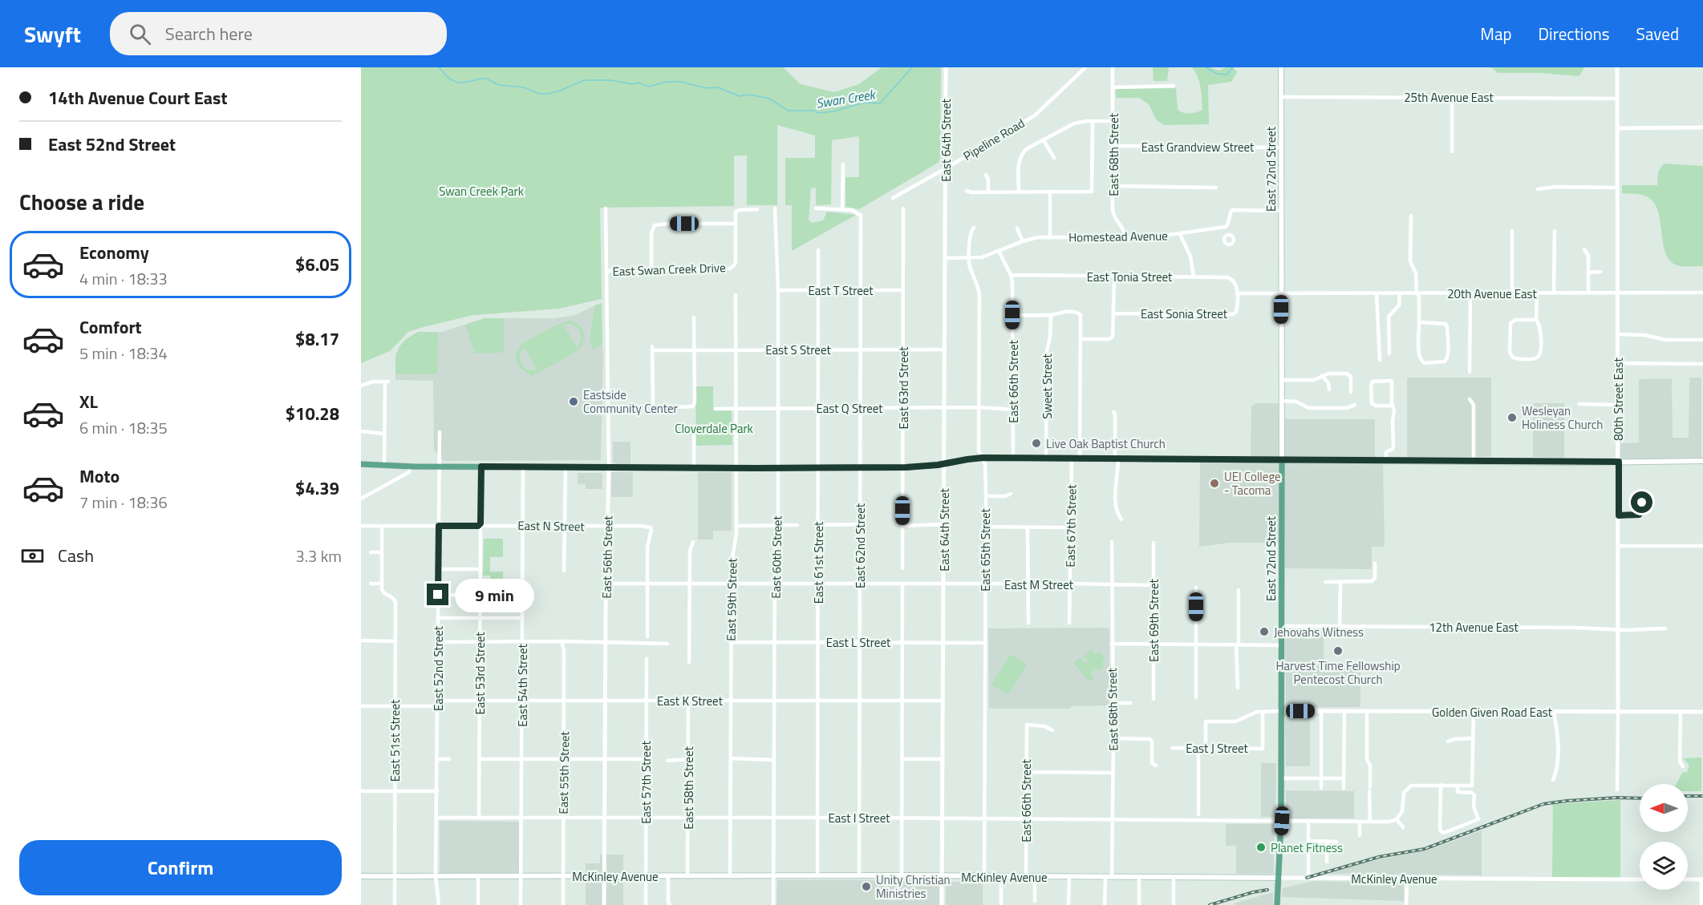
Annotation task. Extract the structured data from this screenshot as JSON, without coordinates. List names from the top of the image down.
{
  "streets": {
    "main road": ["East 72nd Street", "McKinley Avenue"],
    "street": [
      "25th Avenue East",
      "Pipeline Road",
      "East 64th Street",
      "East Grandview Street",
      "East 68th Street",
      "Homestead Avenue",
      "East Swan Creek Drive",
      "East Tonia Street",
      "East T Street",
      "20th Avenue East",
      "East Sonia Street",
      "East S Street",
      "East 66th Street",
      "Sweet Street",
      "East 63rd Street",
      "80th Street East",
      "East Q Street",
      "East N Street",
      "East 67th Street",
      "East 62nd Street",
      "East 65th Street",
      "East 56th Street",
      "East 60th Street",
      "East 61st Street",
      "East M Street",
      "East 59th Street",
      "East 69th Street",
      "12th Avenue East",
      "East L Street",
      "East 52nd Street",
      "East 53rd Street",
      "East 54th Street",
      "East K Street",
      "Golden Given Road East",
      "East 51st Street",
      "East J Street",
      "East 55th Street",
      "East 57th Street",
      "East 58th Street",
      "East I Street"
    ]
  },
  "crossings": [
    ["25th Avenue East", "East 72nd Street"],
    ["25th Avenue East", "80th Street East"],
    ["Pipeline Road", "East 64th Street"],
    ["East 64th Street", "Homestead Avenue"],
    ["East 64th Street", "East S Street"],
    ["East 64th Street", "East Q Street"],
    ["East 64th Street", "East M Street"],
    ["East 64th Street", "East L Street"],
    ["East 64th Street", "East K Street"],
    ["East 64th Street", "East I Street"],
    ["East 64th Street", "McKinley Avenue"],
    ["East Grandview Street", "East 68th Street"],
    ["East Grandview Street", "East 72nd Street"],
    ["East 68th Street", "Homestead Avenue"],
    ["East 68th Street", "East M Street"],
    ["East 68th Street", "East I Street"],
    ["East 68th Street", "McKinley Avenue"],
    ["East 72nd Street", "20th Avenue East"],
    ["East 72nd Street", "12th Avenue East"],
    ["East 72nd Street", "Golden Given Road East"],
    ["East 72nd Street", "East I Street"],
    ["East 72nd Street", "McKinley Avenue"],
    ["Homestead Avenue", "East 66th Street"],
    ["Homestead Avenue", "East 65th Street"],
    ["East Swan Creek Drive", "East 56th Street"],
    ["East Tonia Street", "East Sonia Street"],
    ["East Tonia Street", "East 66th Street"],
    ["East T Street", "East 63rd Street"],
    ["East T Street", "East 62nd Street"],
    ["East T Street", "East 60th Street"],
    ["East T Street", "East 61st Street"],
    ["20th Avenue East", "80th Street East"],
    ["East S Street", "East 63rd Street"],
    ["East S Street", "East 62nd Street"],
    ["East S Street", "East 60th Street"],
    ["East S Street", "East 61st Street"],
    ["East S Street", "East 59th Street"],
    ["East 66th Street", "East Q Street"],
    ["East 66th Street", "East I Street"],
    ["East 66th Street", "McKinley Avenue"],
    ["East 63rd Street", "East Q Street"],
    ["80th Street East", "12th Avenue East"],
    ["80th Street East", "Golden Given Road East"],
    ["East Q Street", "East 62nd Street"],
    ["East Q Street", "East 65th Street"],
    ["East Q Street", "East 60th Street"],
    ["East Q Street", "East 61st Street"],
    ["East Q Street", "East 59th Street"],
    ["East N Street", "East 56th Street"],
    ["East N Street", "East M Street"],
    ["East N Street", "East 52nd Street"],
    ["East N Street", "East 53rd Street"],
    ["East N Street", "East 54th Street"],
    ["East 67th Street", "East M Street"],
    ["East 62nd Street", "East M Street"],
    ["East 62nd Street", "East L Street"],
    ["East 62nd Street", "East K Street"],
    ["East 62nd Street", "East I Street"],
    ["East 62nd Street", "McKinley Avenue"],
    ["East 65th Street", "East M Street"],
    ["East 65th Street", "East L Street"],
    ["East 65th Street", "East I Street"],
    ["East 65th Street", "McKinley Avenue"],
    ["East 56th Street", "East M Street"],
    ["East 56th Street", "East K Street"],
    ["East 56th Street", "East I Street"],
    ["East 56th Street", "McKinley Avenue"],
    ["East 60th Street", "East M Street"],
    ["East 60th Street", "East L Street"],
    ["East 60th Street", "East K Street"],
    ["East 60th Street", "East I Street"],
    ["East 60th Street", "McKinley Avenue"],
    ["East 61st Street", "East M Street"],
    ["East 61st Street", "East L Street"],
    ["East 61st Street", "East K Street"],
    ["East 61st Street", "East I Street"],
    ["East 61st Street", "McKinley Avenue"],
    ["East M Street", "East 59th Street"],
    ["East M Street", "East 69th Street"],
    ["East 59th Street", "East L Street"],
    ["East 59th Street", "East K Street"],
    ["East 59th Street", "East I Street"],
    ["East 59th Street", "McKinley Avenue"],
    ["East 52nd Street", "East K Street"],
    ["East 52nd Street", "East I Street"],
    ["East 52nd Street", "McKinley Avenue"],
    ["East 53rd Street", "East K Street"],
    ["East 53rd Street", "East I Street"],
    ["East 54th Street", "East K Street"],
    ["East 54th Street", "East I Street"],
    ["East 54th Street", "McKinley Avenue"],
    ["East K Street", "East 55th Street"],
    ["East K Street", "East 57th Street"],
    ["East K Street", "East 58th Street"],
    ["East 51st Street", "McKinley Avenue"],
    ["East 55th Street", "East I Street"],
    ["East 55th Street", "McKinley Avenue"],
    ["East 57th Street", "East I Street"],
    ["East 57th Street", "McKinley Avenue"],
    ["East 58th Street", "East I Street"],
    ["East 58th Street", "McKinley Avenue"]
  ],
  "water": ["Swan Creek"],
  "parks": ["Swan Creek Park", "Cloverdale Park"],
  "places": [
    "Eastside Community Center",
    "Wesleyan Holiness Church",
    "Live Oak Baptist Church",
    "UEI College - Tacoma",
    "Jehovahs Witness",
    "Harvest Time Fellowship Pentecost Church",
    "Planet Fitness",
    "Unity Christian Ministries"
  ],
  "north": "left",
  "page": {
    "header": "Swyft",
    "search": "Search here",
    "nav": ["Map", "Directions", "Saved"],
    "banner": ["14th Avenue Court East", "East 52nd Street"],
    "heading": "Choose a ride",
    "list": [
      {
        "name": "Economy",
        "note": "4 min · 18:33",
        "value": "$6.05"
      },
      {
        "name": "Comfort",
        "note": "5 min · 18:34",
        "value": "$8.17"
      },
      {
        "name": "XL",
        "note": "6 min · 18:35",
        "value": "$10.28"
      },
      {
        "name": "Moto",
        "note": "7 min · 18:36",
        "value": "$4.39"
      }
    ],
    "pay": ["Cash", "3.3 km"],
    "bubble": "9 min",
    "buttons": "Confirm"
  }
}
